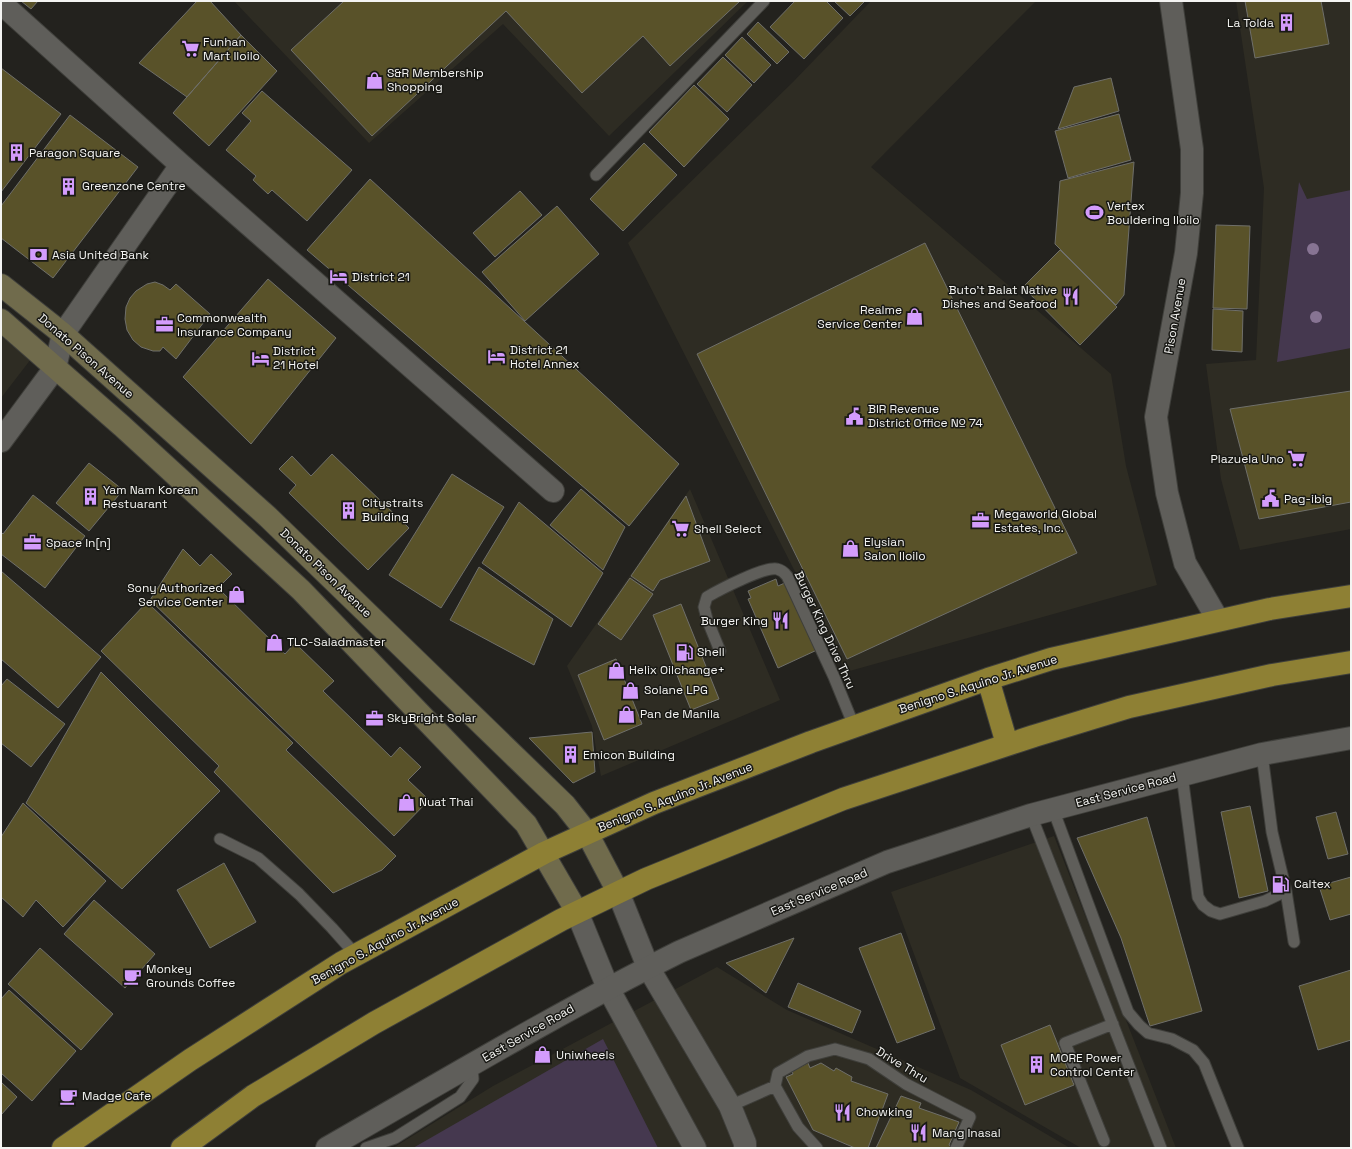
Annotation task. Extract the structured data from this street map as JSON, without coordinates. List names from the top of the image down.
{
  "streets": {
    "highway": ["Benigno S. Aquino Jr. Avenue"],
    "main road": ["Donato Pison Avenue"],
    "street": ["Pison Avenue", "East Service Road"],
    "lane": ["Burger King Drive Thru", "Drive Thru"]
  },
  "crossings": [
    ["Pison Avenue", "Benigno S. Aquino Jr. Avenue"],
    ["Donato Pison Avenue", "Benigno S. Aquino Jr. Avenue"],
    ["Burger King Drive Thru", "Benigno S. Aquino Jr. Avenue"]
  ],
  "places": {
    "building": [
      "La Tolda",
      "Paragon Square",
      "Greenzone Centre",
      "Yam Nam Korean Restuarant",
      "Citystraits Building",
      "Emicon Building",
      "MORE Power Control Center"
    ],
    "supermarket": ["Funhan Mart Iloilo", "Plazuela Uno", "Shell Select"],
    "shop": [
      "S&R Membership Shopping",
      "Realme Service Center",
      "Elysian Salon Iloilo",
      "Sony Authorized Service Center",
      "TLC-Saladmaster",
      "Helix Oilchange+",
      "Solane LPG",
      "Pan de Manila",
      "Nuat Thai",
      "Uniwheels"
    ],
    "sports": ["Vertex Bouldering Iloilo"],
    "bank": ["Asia United Bank"],
    "hotel": ["District 21", "District 21 Hotel Annex", "District 21 Hotel"],
    "restaurant": [
      "Buto't Balat Native Dishes and Seafood",
      "Burger King",
      "Chowking",
      "Mang Inasal"
    ],
    "office": [
      "Commonwealth Insurance Company",
      "Megaworld Global Estates, Inc.",
      "Space In[n]",
      "SkyBright Solar"
    ],
    "public building": ["BIR Revenue District Office № 74", "Pag-ibig"],
    "fuel station": ["Shell", "Caltex"],
    "cafe": ["Monkey Grounds Coffee", "Madge Cafe"]
  }
}
